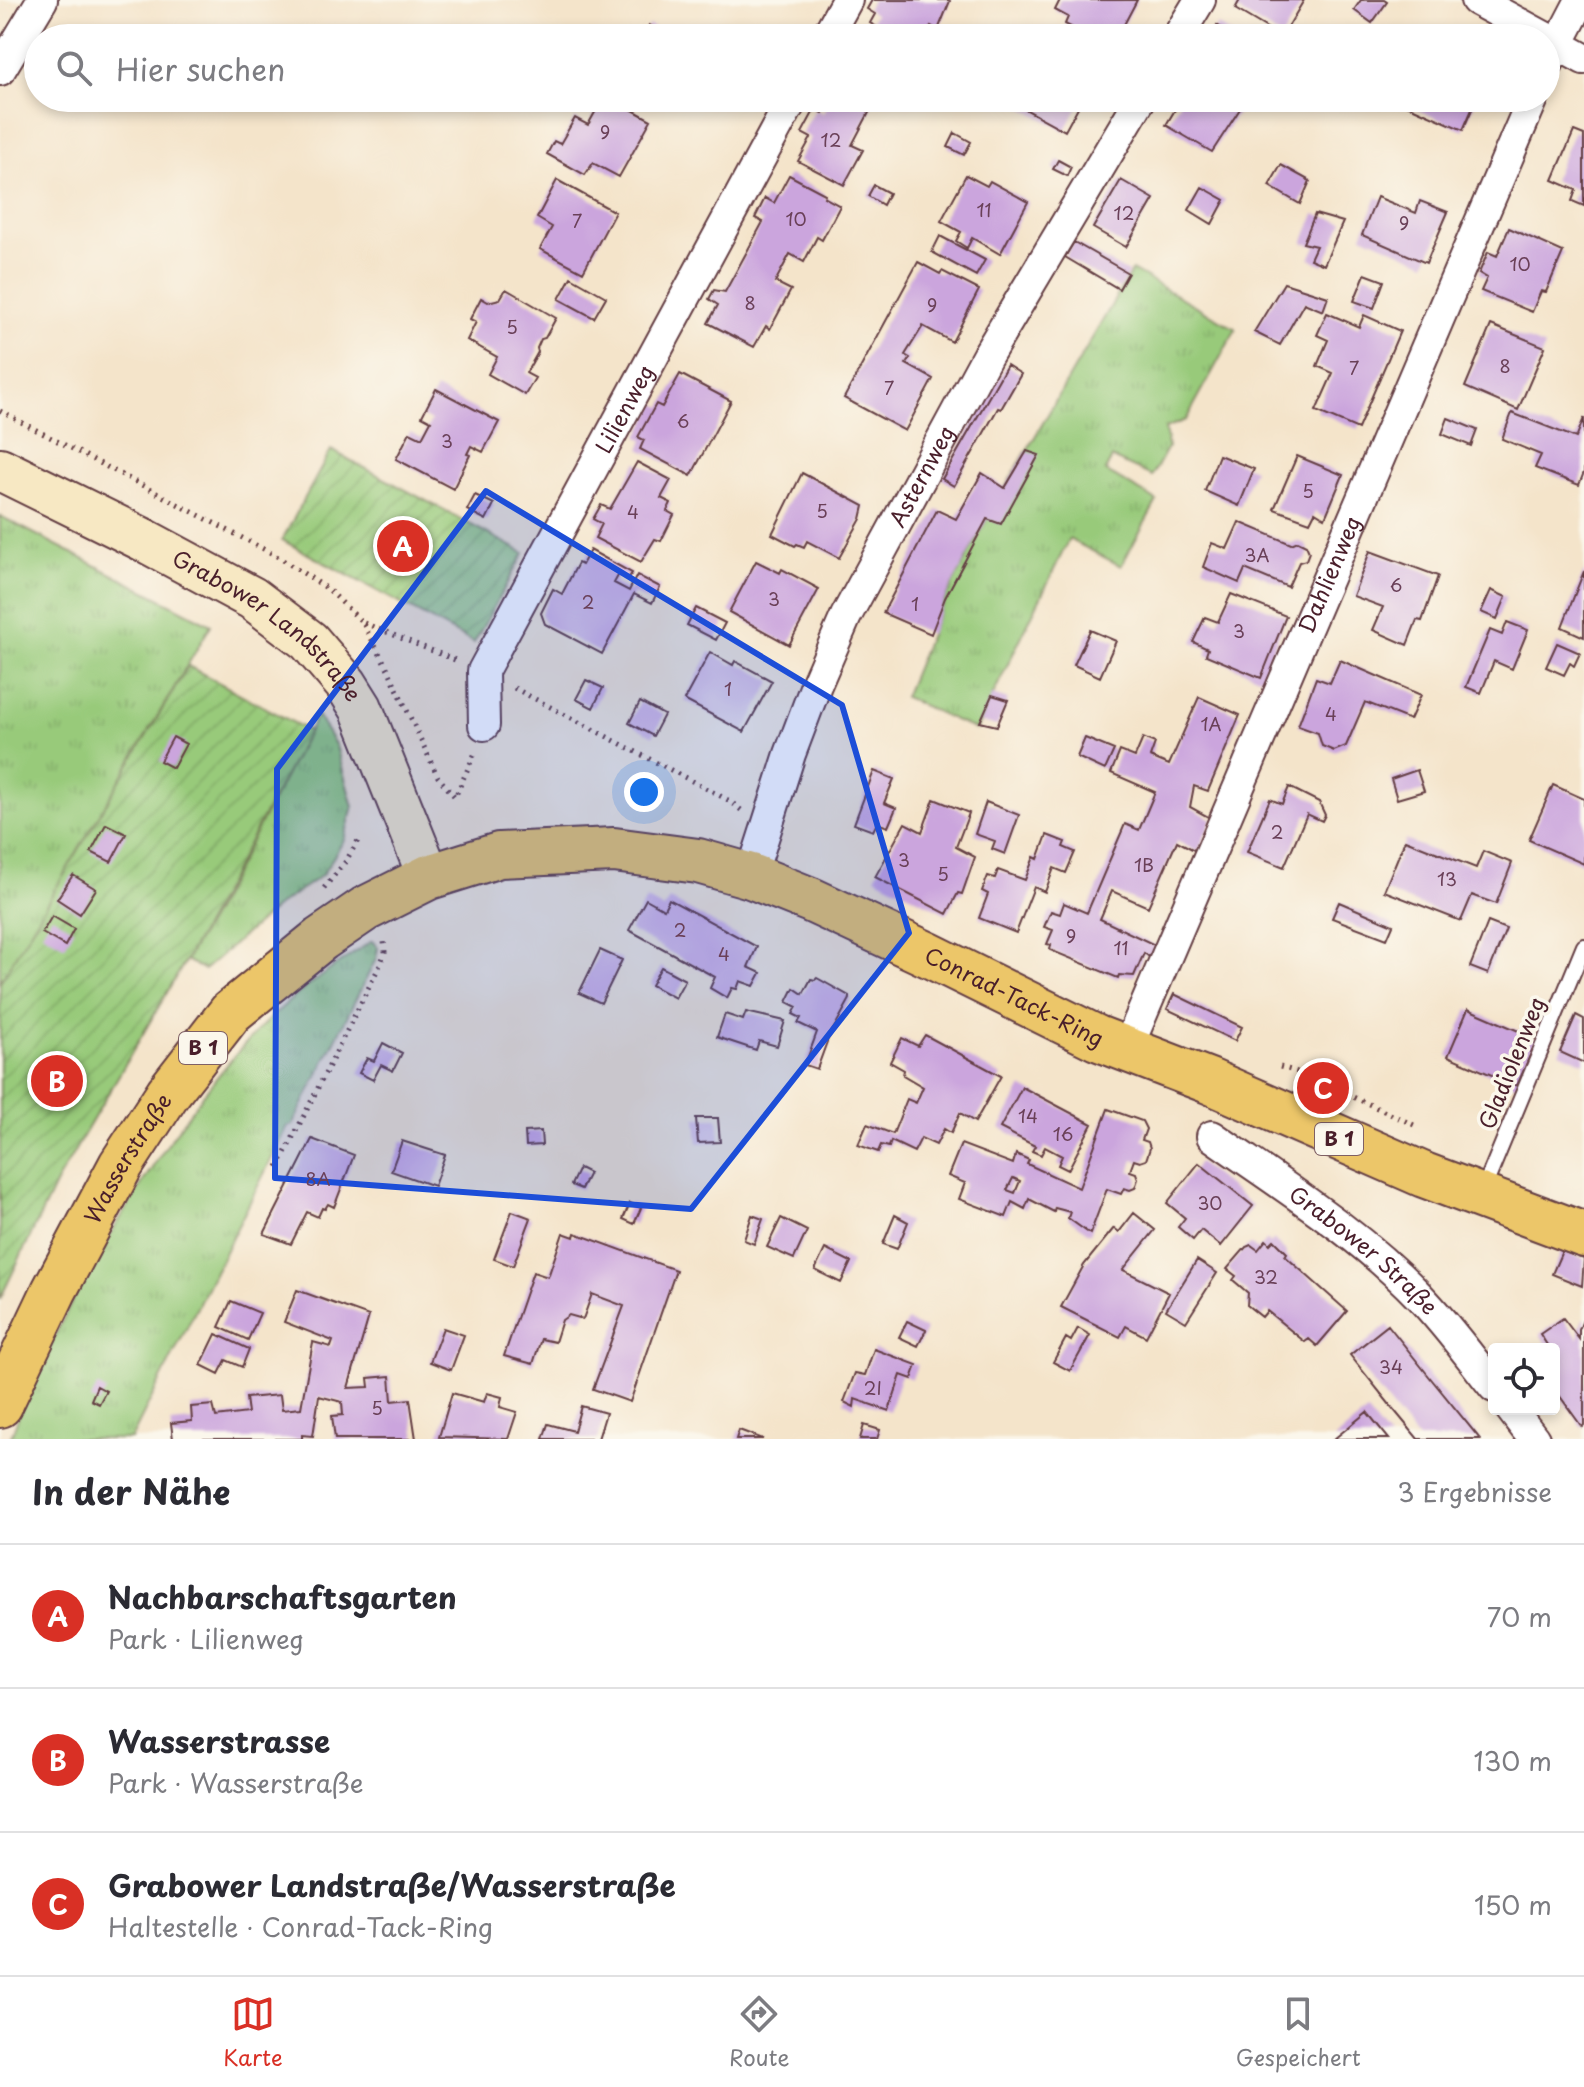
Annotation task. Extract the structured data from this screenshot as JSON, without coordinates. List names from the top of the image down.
{
  "streets": {
    "main road": [
      "Grabower Landstraße",
      "Conrad-Tack-Ring",
      "B 1",
      "Wasserstraße"
    ],
    "street": [
      "Lilienweg",
      "Asternweg",
      "Dahlienweg",
      "Grabower Straße"
    ],
    "lane": ["Gladiolenweg"]
  },
  "crossings": [
    ["Asternweg", "Conrad-Tack-Ring"],
    ["Dahlienweg", "Conrad-Tack-Ring"],
    ["Grabower Landstraße", "Conrad-Tack-Ring"],
    ["Grabower Landstraße", "Wasserstraße"],
    ["Conrad-Tack-Ring", "Gladiolenweg"],
    ["Conrad-Tack-Ring", "Wasserstraße"]
  ],
  "house_numbers": [
    "9",
    "12",
    "11",
    "12",
    "10",
    "7",
    "9",
    "10",
    "8",
    "9",
    "5",
    "8",
    "7",
    "7",
    "6",
    "3",
    "5",
    "5",
    "4",
    "3A",
    "6",
    "3",
    "2",
    "1",
    "3",
    "1",
    "4",
    "1A",
    "2",
    "3",
    "1B",
    "5",
    "13",
    "2",
    "9",
    "11",
    "4",
    "14",
    "16",
    "8A",
    "30",
    "32",
    "34",
    "2I",
    "5"
  ],
  "page": {
    "search": "Hier suchen",
    "pins": ["A", "B", "C"],
    "heading": ["In der Nähe", "3 Ergebnisse"],
    "list": [
      {
        "mark": "A",
        "name": "Nachbarschaftsgarten",
        "note": "Park · Lilienweg",
        "value": "70 m"
      },
      {
        "mark": "B",
        "name": "Wasserstrasse",
        "note": "Park · Wasserstraße",
        "value": "130 m"
      },
      {
        "mark": "C",
        "name": "Grabower Landstraße/Wasserstraße",
        "note": "Haltestelle · Conrad-Tack-Ring",
        "value": "150 m"
      }
    ],
    "nav": ["Karte", "Route", "Gespeichert"]
  }
}
